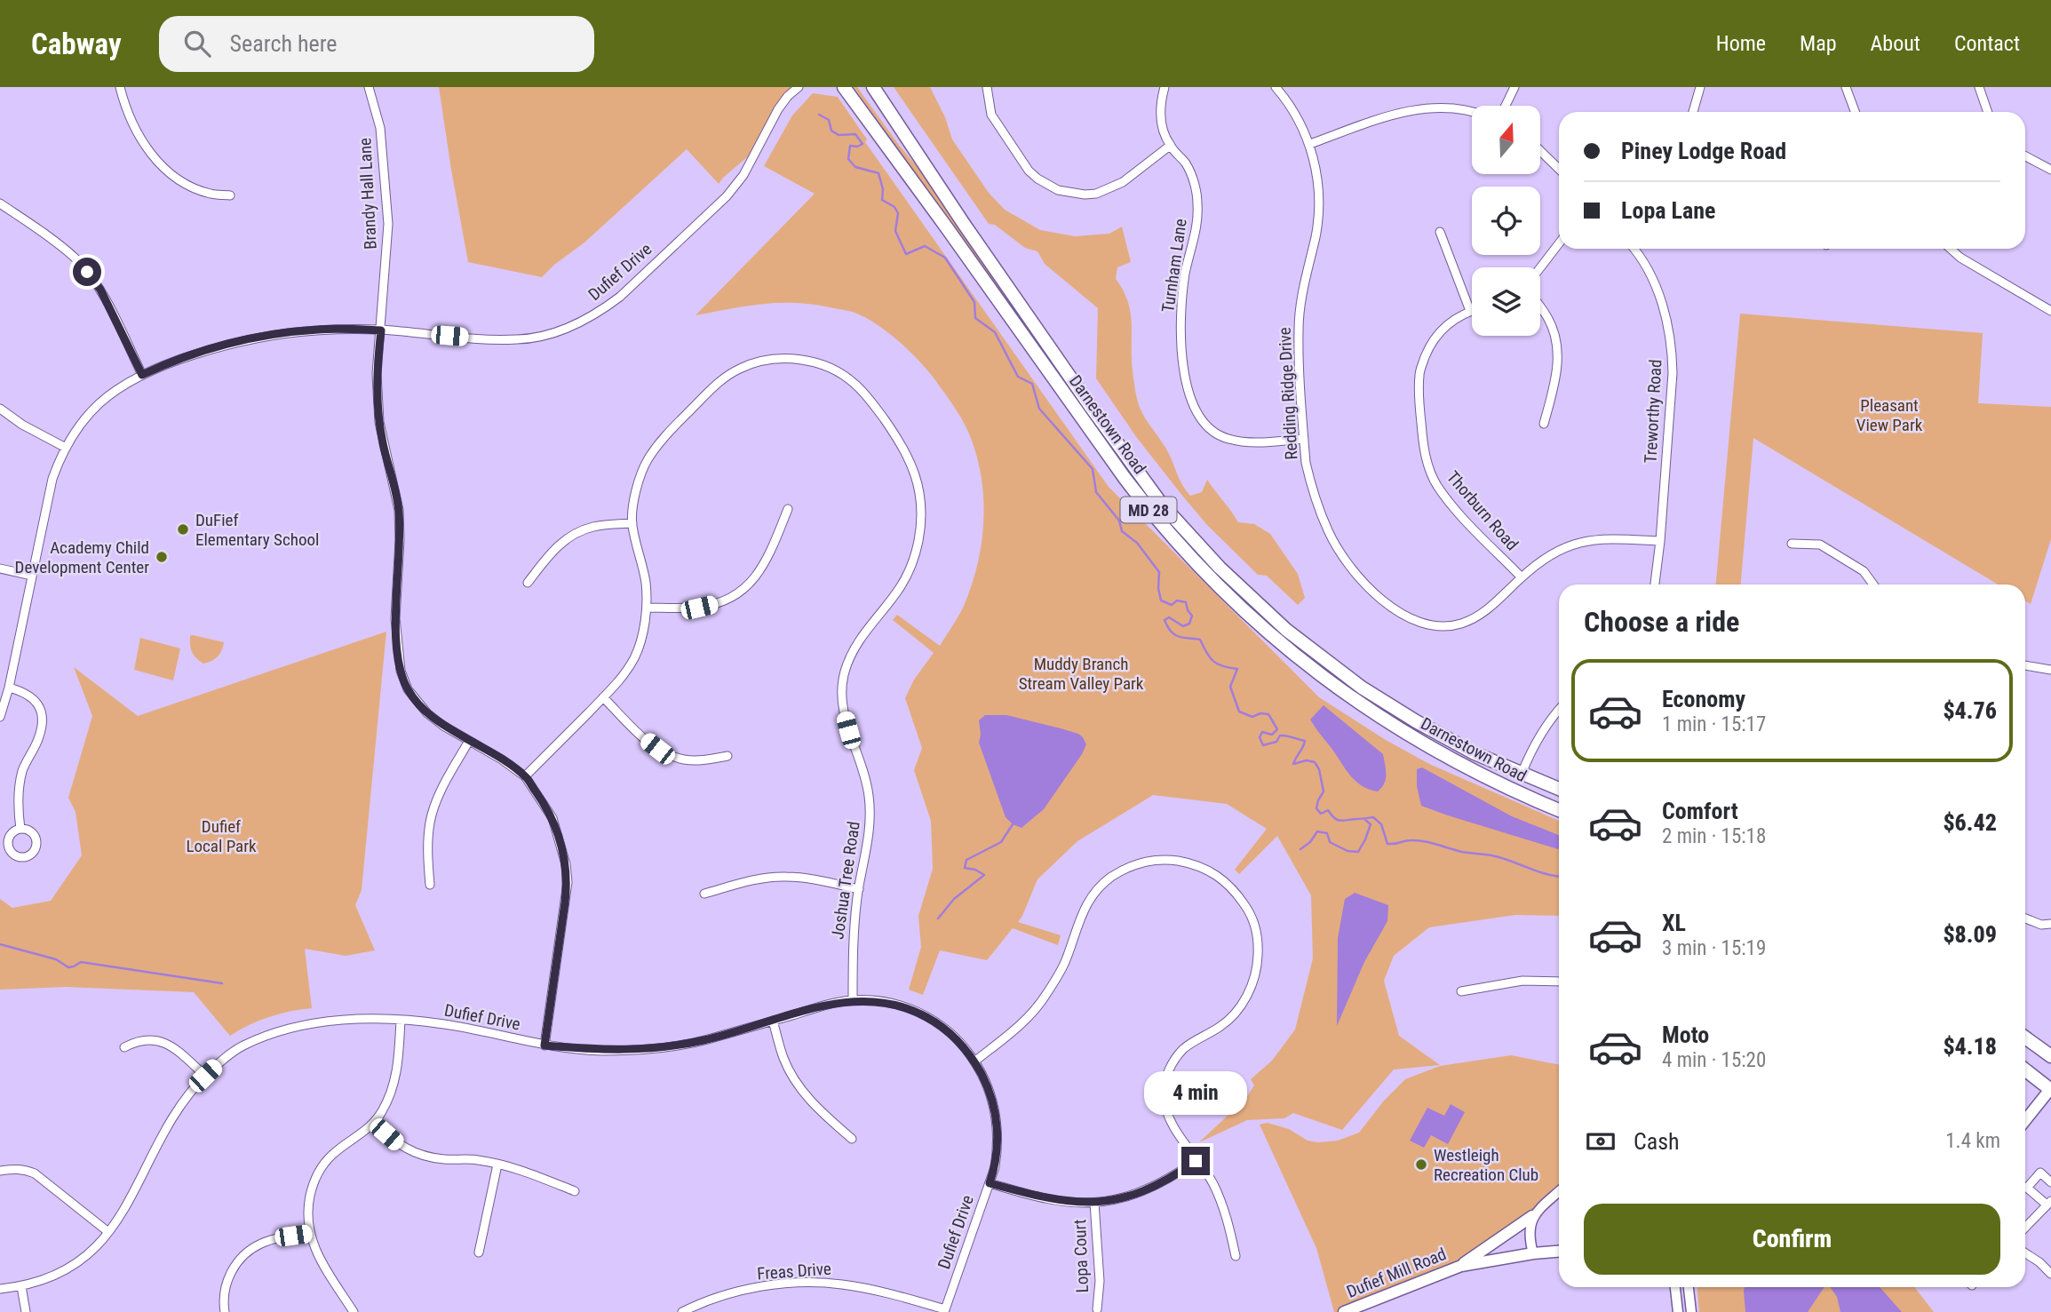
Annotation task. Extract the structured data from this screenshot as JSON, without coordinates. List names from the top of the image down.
{
  "streets": {
    "main road": ["Darnestown Road", "MD 28", "Dufief Mill Road"],
    "street": [
      "Brandy Hall Lane",
      "Turnham Lane",
      "Dufief Drive",
      "Redding Ridge Drive",
      "Treworthy Road",
      "Thorburn Road",
      "Joshua Tree Road",
      "Lopa Court",
      "Freas Drive"
    ]
  },
  "crossings": [
    ["Brandy Hall Lane", "Dufief Drive"],
    ["Brandy Hall Lane", "Joshua Tree Road"],
    ["Turnham Lane", "Redding Ridge Drive"],
    ["Dufief Drive", "Joshua Tree Road"],
    ["Dufief Drive", "Freas Drive"],
    ["Redding Ridge Drive", "Treworthy Road"],
    ["Redding Ridge Drive", "Thorburn Road"]
  ],
  "parks": ["Pleasant View Park", "Muddy Branch Stream Valley Park", "Dufief Local Park"],
  "places": ["DuFief Elementary School", "Academy Child Development Center", "Westleigh Recreation Club"],
  "north": "top",
  "page": {
    "header": "Cabway",
    "search": "Search here",
    "nav": [
      "Home",
      "Map",
      "About",
      "Contact"
    ],
    "banner": ["Piney Lodge Road", "Lopa Lane"],
    "heading": "Choose a ride",
    "list": [
      {
        "name": "Economy",
        "note": "1 min · 15:17",
        "value": "$4.76"
      },
      {
        "name": "Comfort",
        "note": "2 min · 15:18",
        "value": "$6.42"
      },
      {
        "name": "XL",
        "note": "3 min · 15:19",
        "value": "$8.09"
      },
      {
        "name": "Moto",
        "note": "4 min · 15:20",
        "value": "$4.18"
      }
    ],
    "bubble": "4 min",
    "pay": ["Cash", "1.4 km"],
    "buttons": "Confirm"
  }
}
